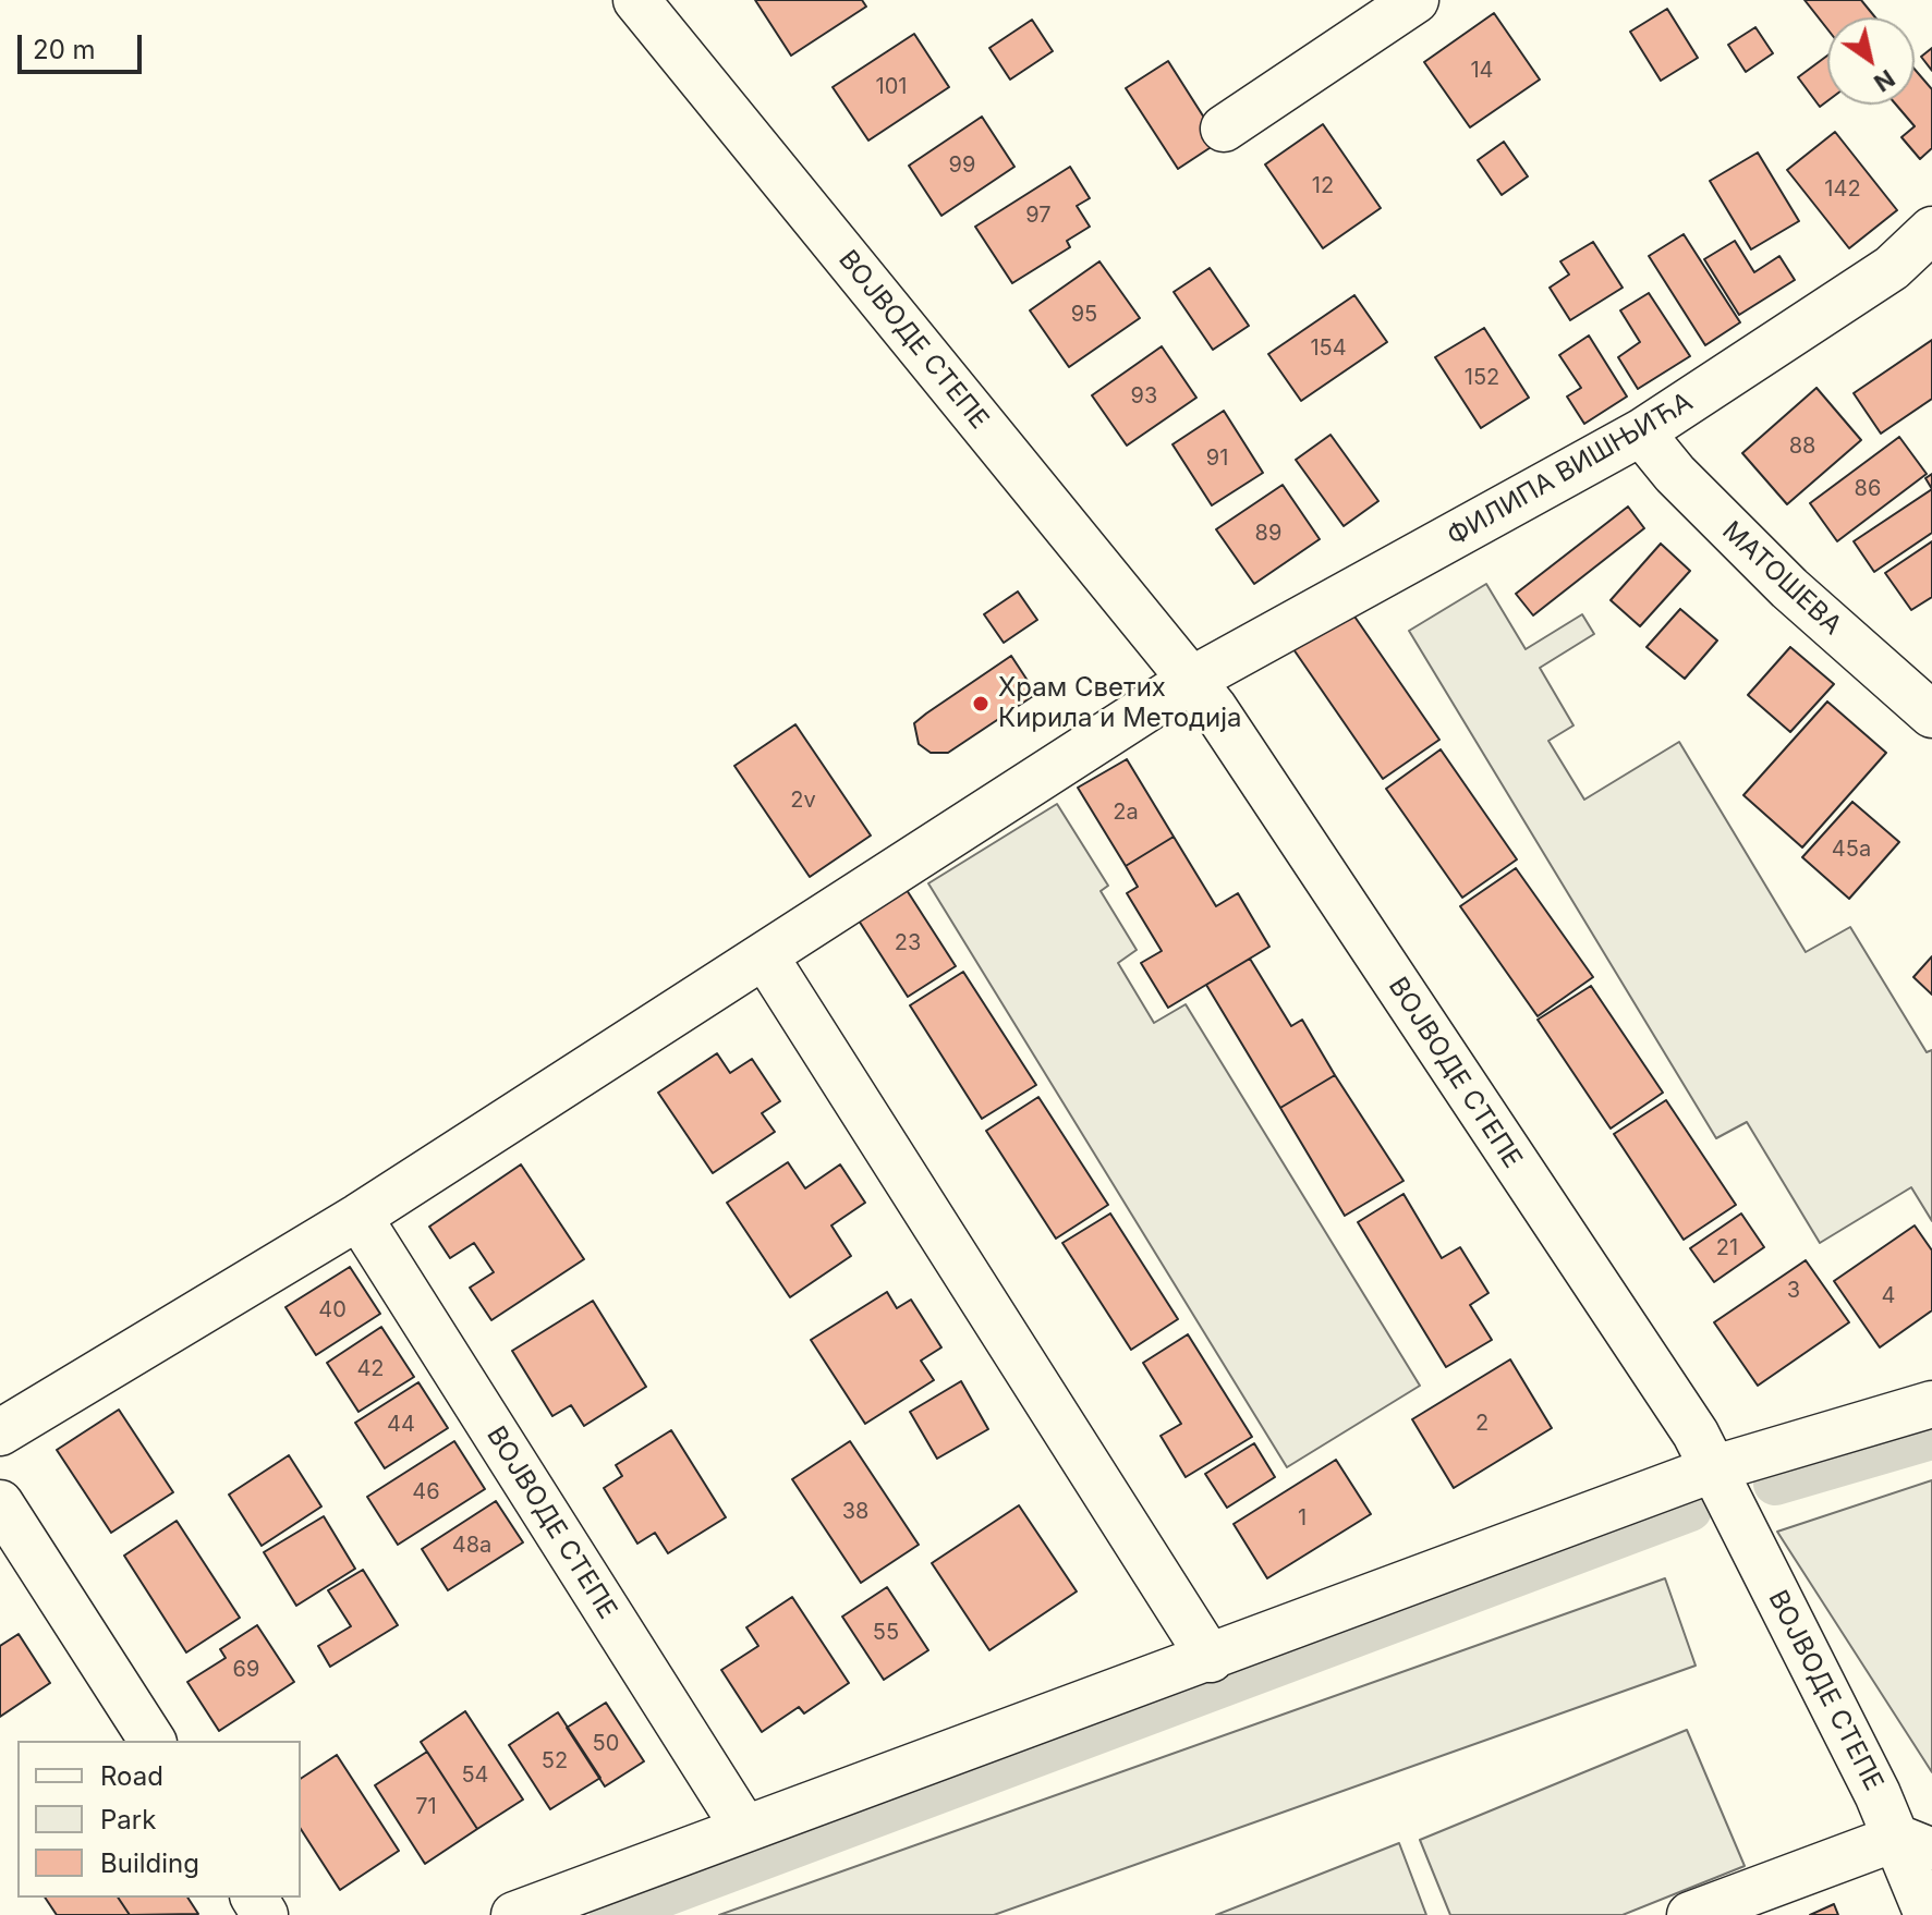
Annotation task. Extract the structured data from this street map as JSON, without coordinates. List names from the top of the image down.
{
  "streets": {
    "street": ["ВОЈВОДЕ СТЕПЕ", "ФИЛИПА ВИШЊИЋА", "МАТОШЕВА"]
  },
  "crossings": [
    ["ВОЈВОДЕ СТЕПЕ", "ФИЛИПА ВИШЊИЋА"],
    ["ФИЛИПА ВИШЊИЋА", "МАТОШЕВА"]
  ],
  "places": ["Храм Светих Кирила и Методија"],
  "house_numbers": [
    "14",
    "101",
    "99",
    "12",
    "142",
    "97",
    "95",
    "154",
    "152",
    "93",
    "88",
    "91",
    "86",
    "89",
    "2v",
    "2a",
    "45a",
    "23",
    "21",
    "3",
    "4",
    "40",
    "42",
    "2",
    "44",
    "46",
    "38",
    "1",
    "48a",
    "55",
    "69",
    "50",
    "52",
    "54",
    "71"
  ],
  "legend": ["Road", "Park", "Building"],
  "scale_bar": "20 m",
  "north": "bottom right"
}
